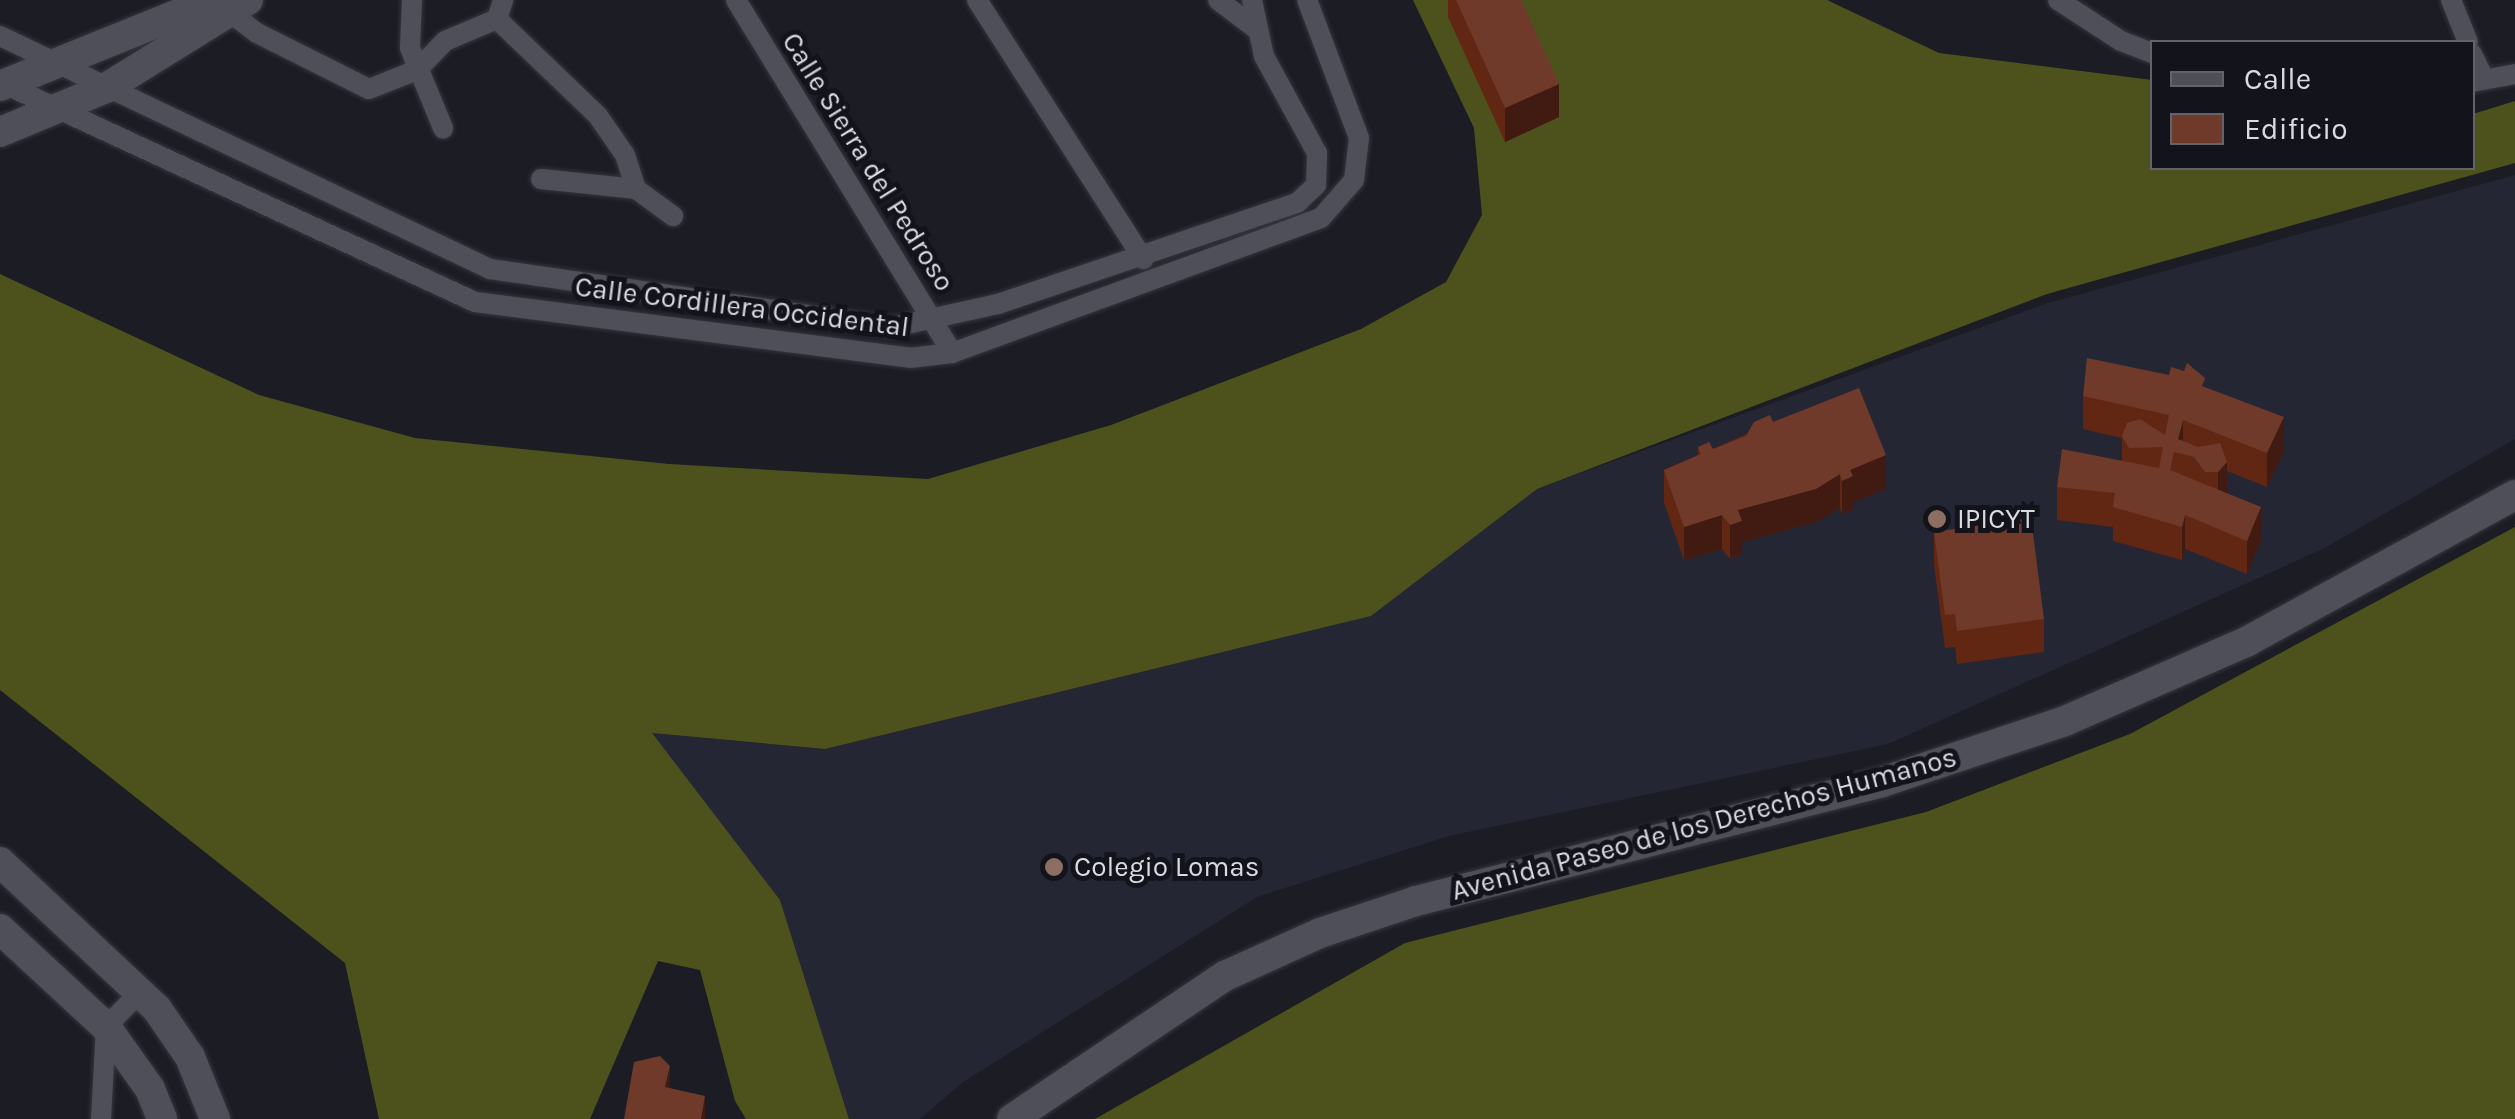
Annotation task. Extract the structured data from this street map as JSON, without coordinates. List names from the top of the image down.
{
  "streets": {
    "main road": ["Avenida Paseo de los Derechos Humanos"],
    "street": ["Calle Sierra del Pedroso", "Calle Cordillera Occidental"]
  },
  "crossings": [
    ["Calle Sierra del Pedroso", "Calle Cordillera Occidental"]
  ],
  "places": ["IPICYT", "Colegio Lomas"],
  "legend": ["Calle", "Edificio"]
}
